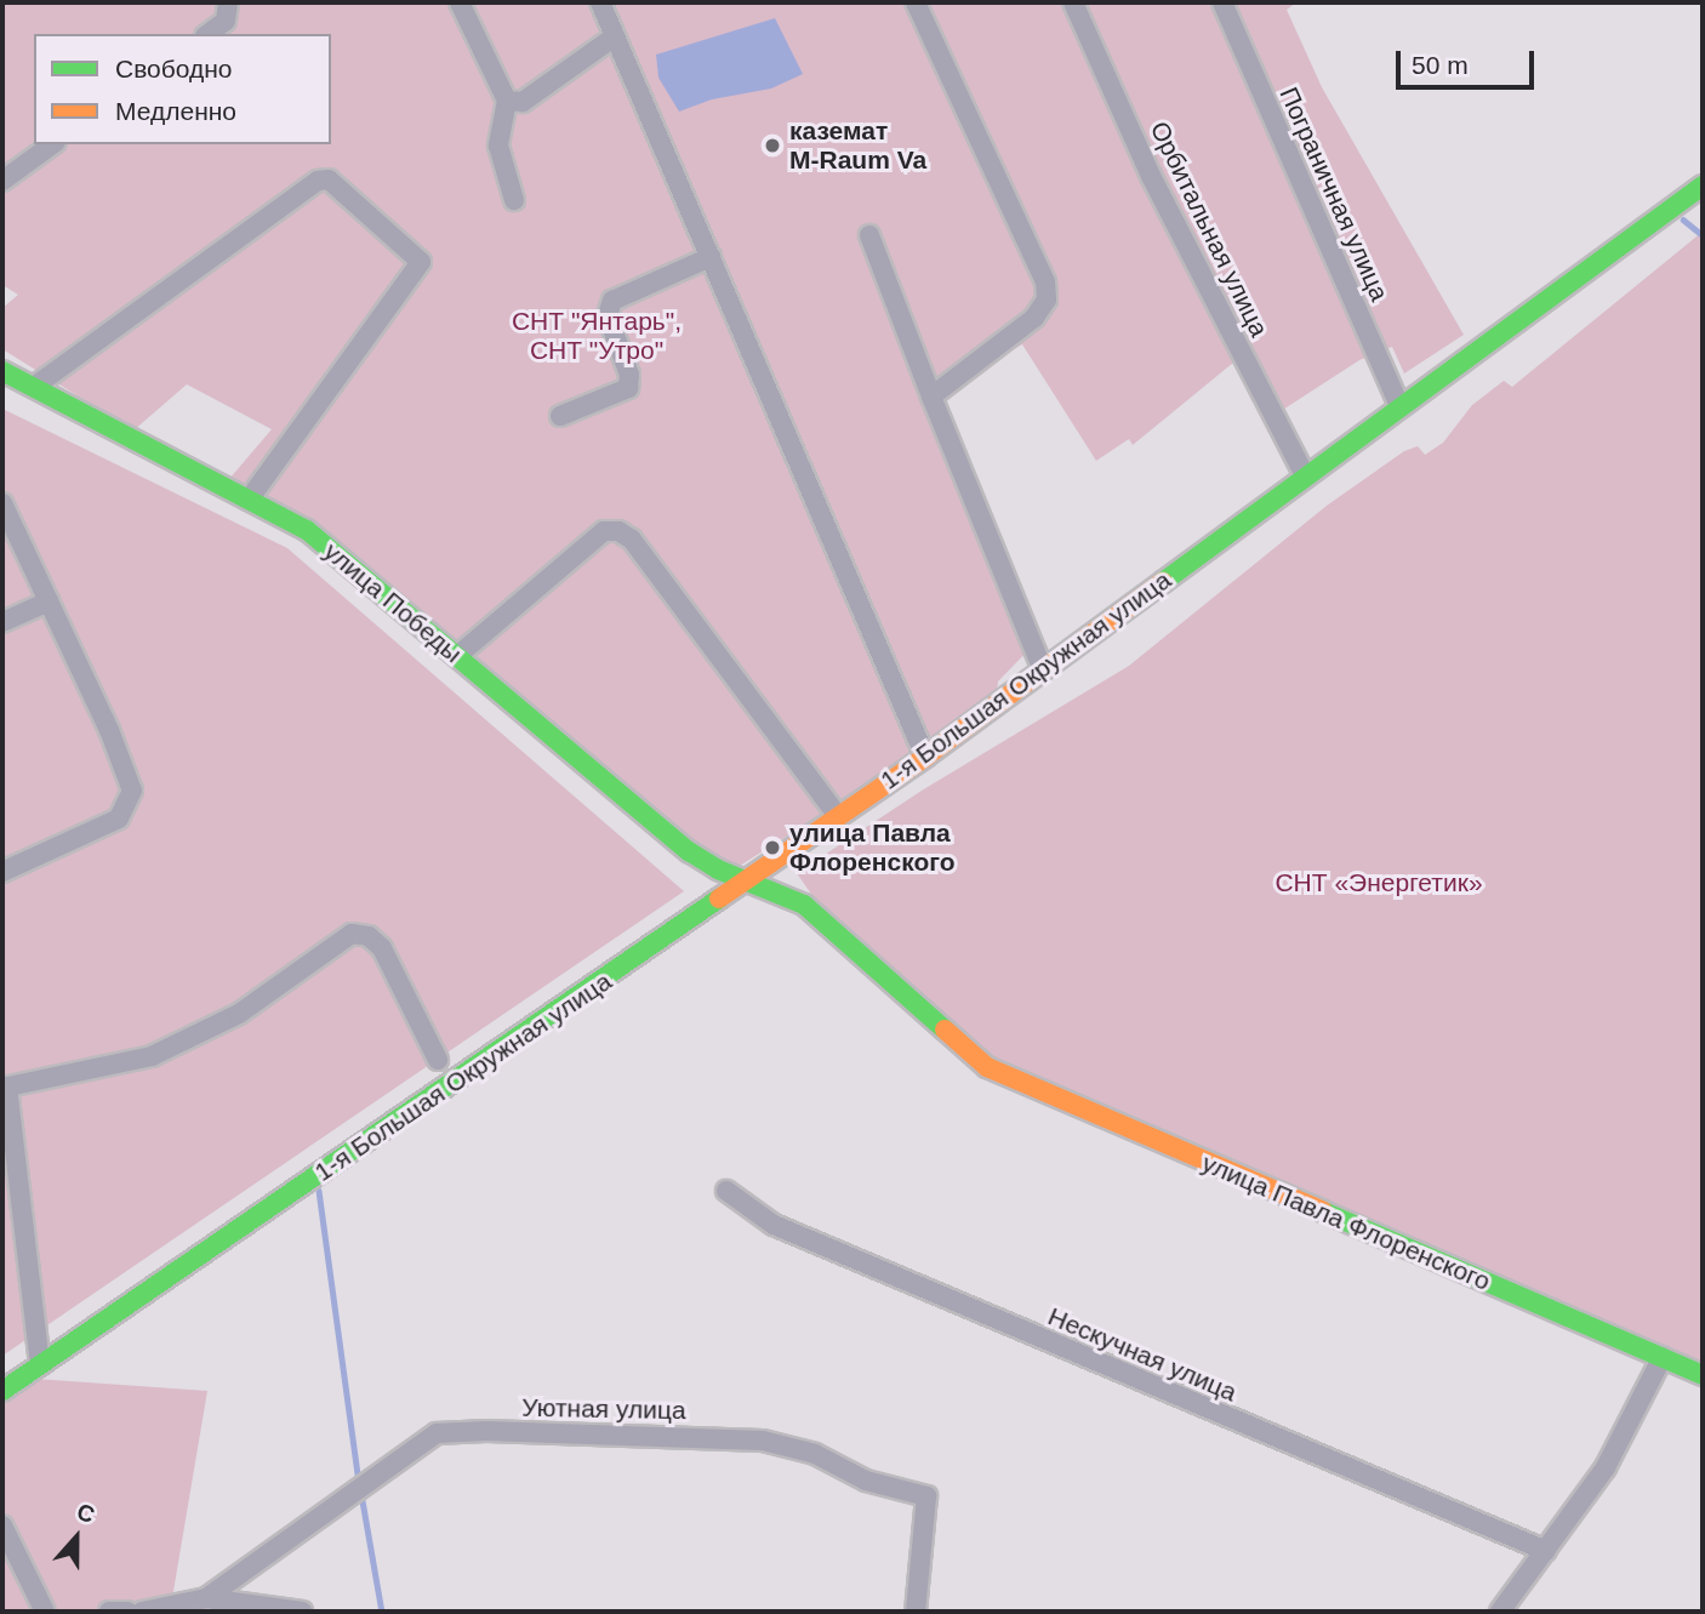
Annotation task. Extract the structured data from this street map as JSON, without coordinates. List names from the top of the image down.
{
  "streets": {
    "street": [
      "Пограничная улица",
      "Орбитальная улица",
      "улица Победы",
      "1-я Большая Окружная улица",
      "улица Павла Флоренского",
      "Нескучная улица",
      "Уютная улица"
    ]
  },
  "crossings": [
    ["Пограничная улица", "1-я Большая Окружная улица"],
    ["Орбитальная улица", "1-я Большая Окружная улица"],
    ["улица Победы", "1-я Большая Окружная улица"],
    ["улица Победы", "улица Павла Флоренского"],
    ["1-я Большая Окружная улица", "улица Павла Флоренского"]
  ],
  "parks": ["СНТ \"Янтарь\", СНТ \"Утро\"", "СНТ «Энергетик»"],
  "places": ["каземат M-Raum Va", "улица Павла Флоренского"],
  "legend": ["Свободно", "Медленно"],
  "scale_bar": "50 m",
  "north": "top"
}
